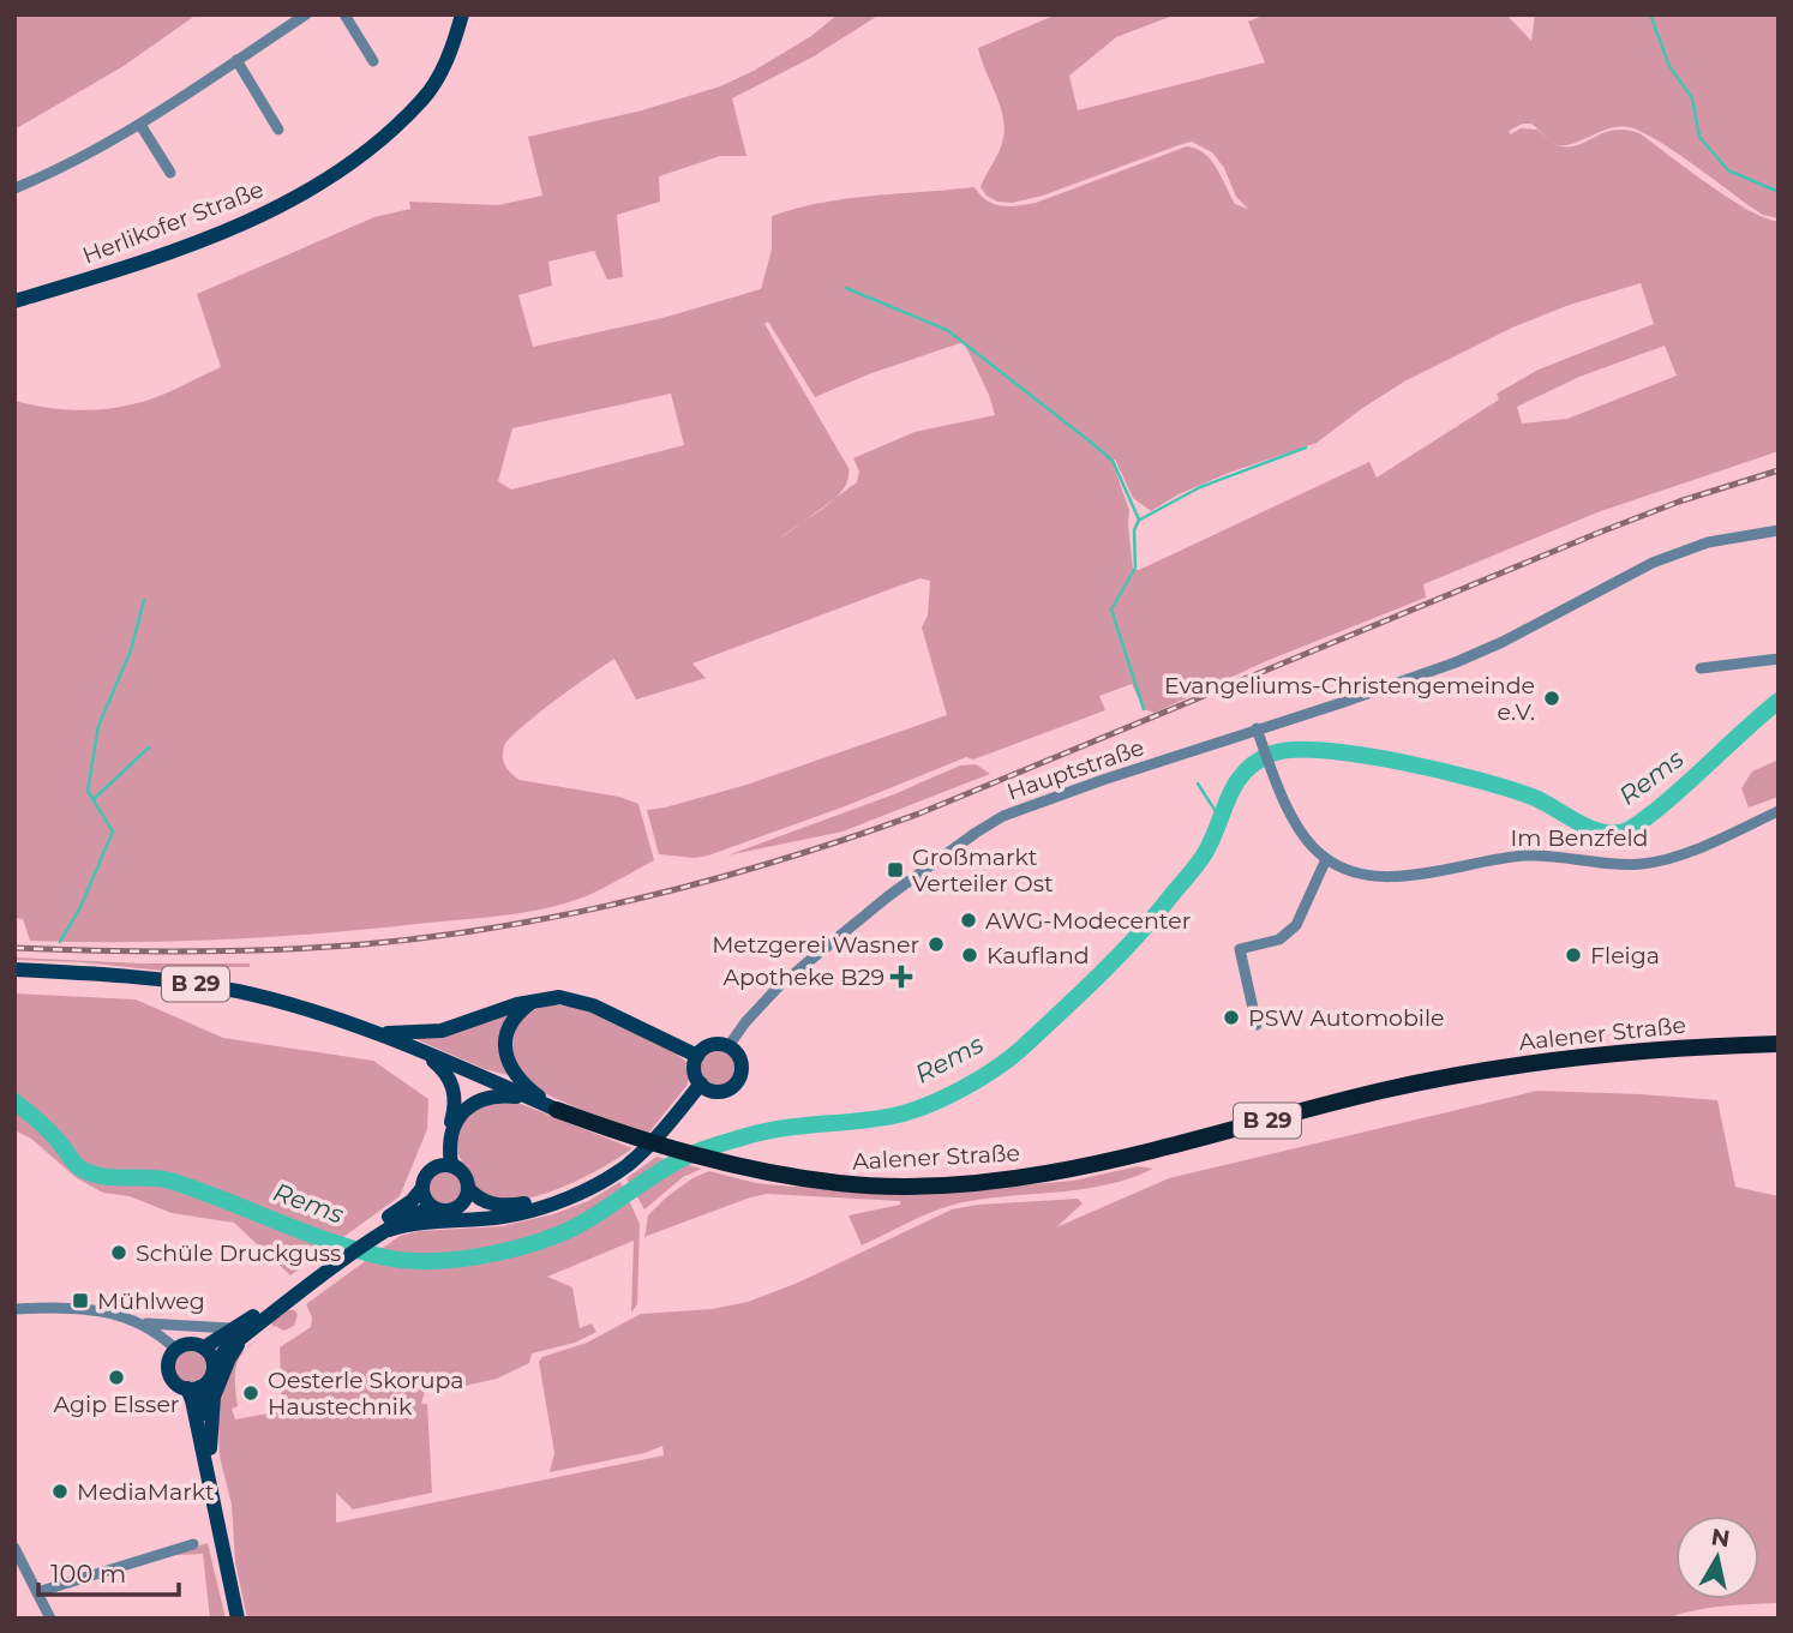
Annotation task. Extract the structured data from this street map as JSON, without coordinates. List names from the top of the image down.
{
  "streets": {
    "highway": ["B 29", "Aalener Straße"],
    "main road": ["Herlikofer Straße"],
    "street": ["Hauptstraße", "Im Benzfeld"]
  },
  "crossings": [
    ["Hauptstraße", "Im Benzfeld"]
  ],
  "water": ["Rems"],
  "places": {
    "other": [
      "Evangeliums-Christengemeinde e.V.",
      "AWG-Modecenter",
      "Metzgerei Wasner",
      "Kaufland",
      "Fleiga",
      "PSW Automobile",
      "Schüle Druckguss",
      "Agip Elsser",
      "Oesterle Skorupa Haustechnik",
      "MediaMarkt"
    ],
    "transit": ["Großmarkt Verteiler Ost", "Mühlweg"],
    "health": ["Apotheke B29"]
  },
  "scale_bar": "100 m",
  "north": "top"
}
